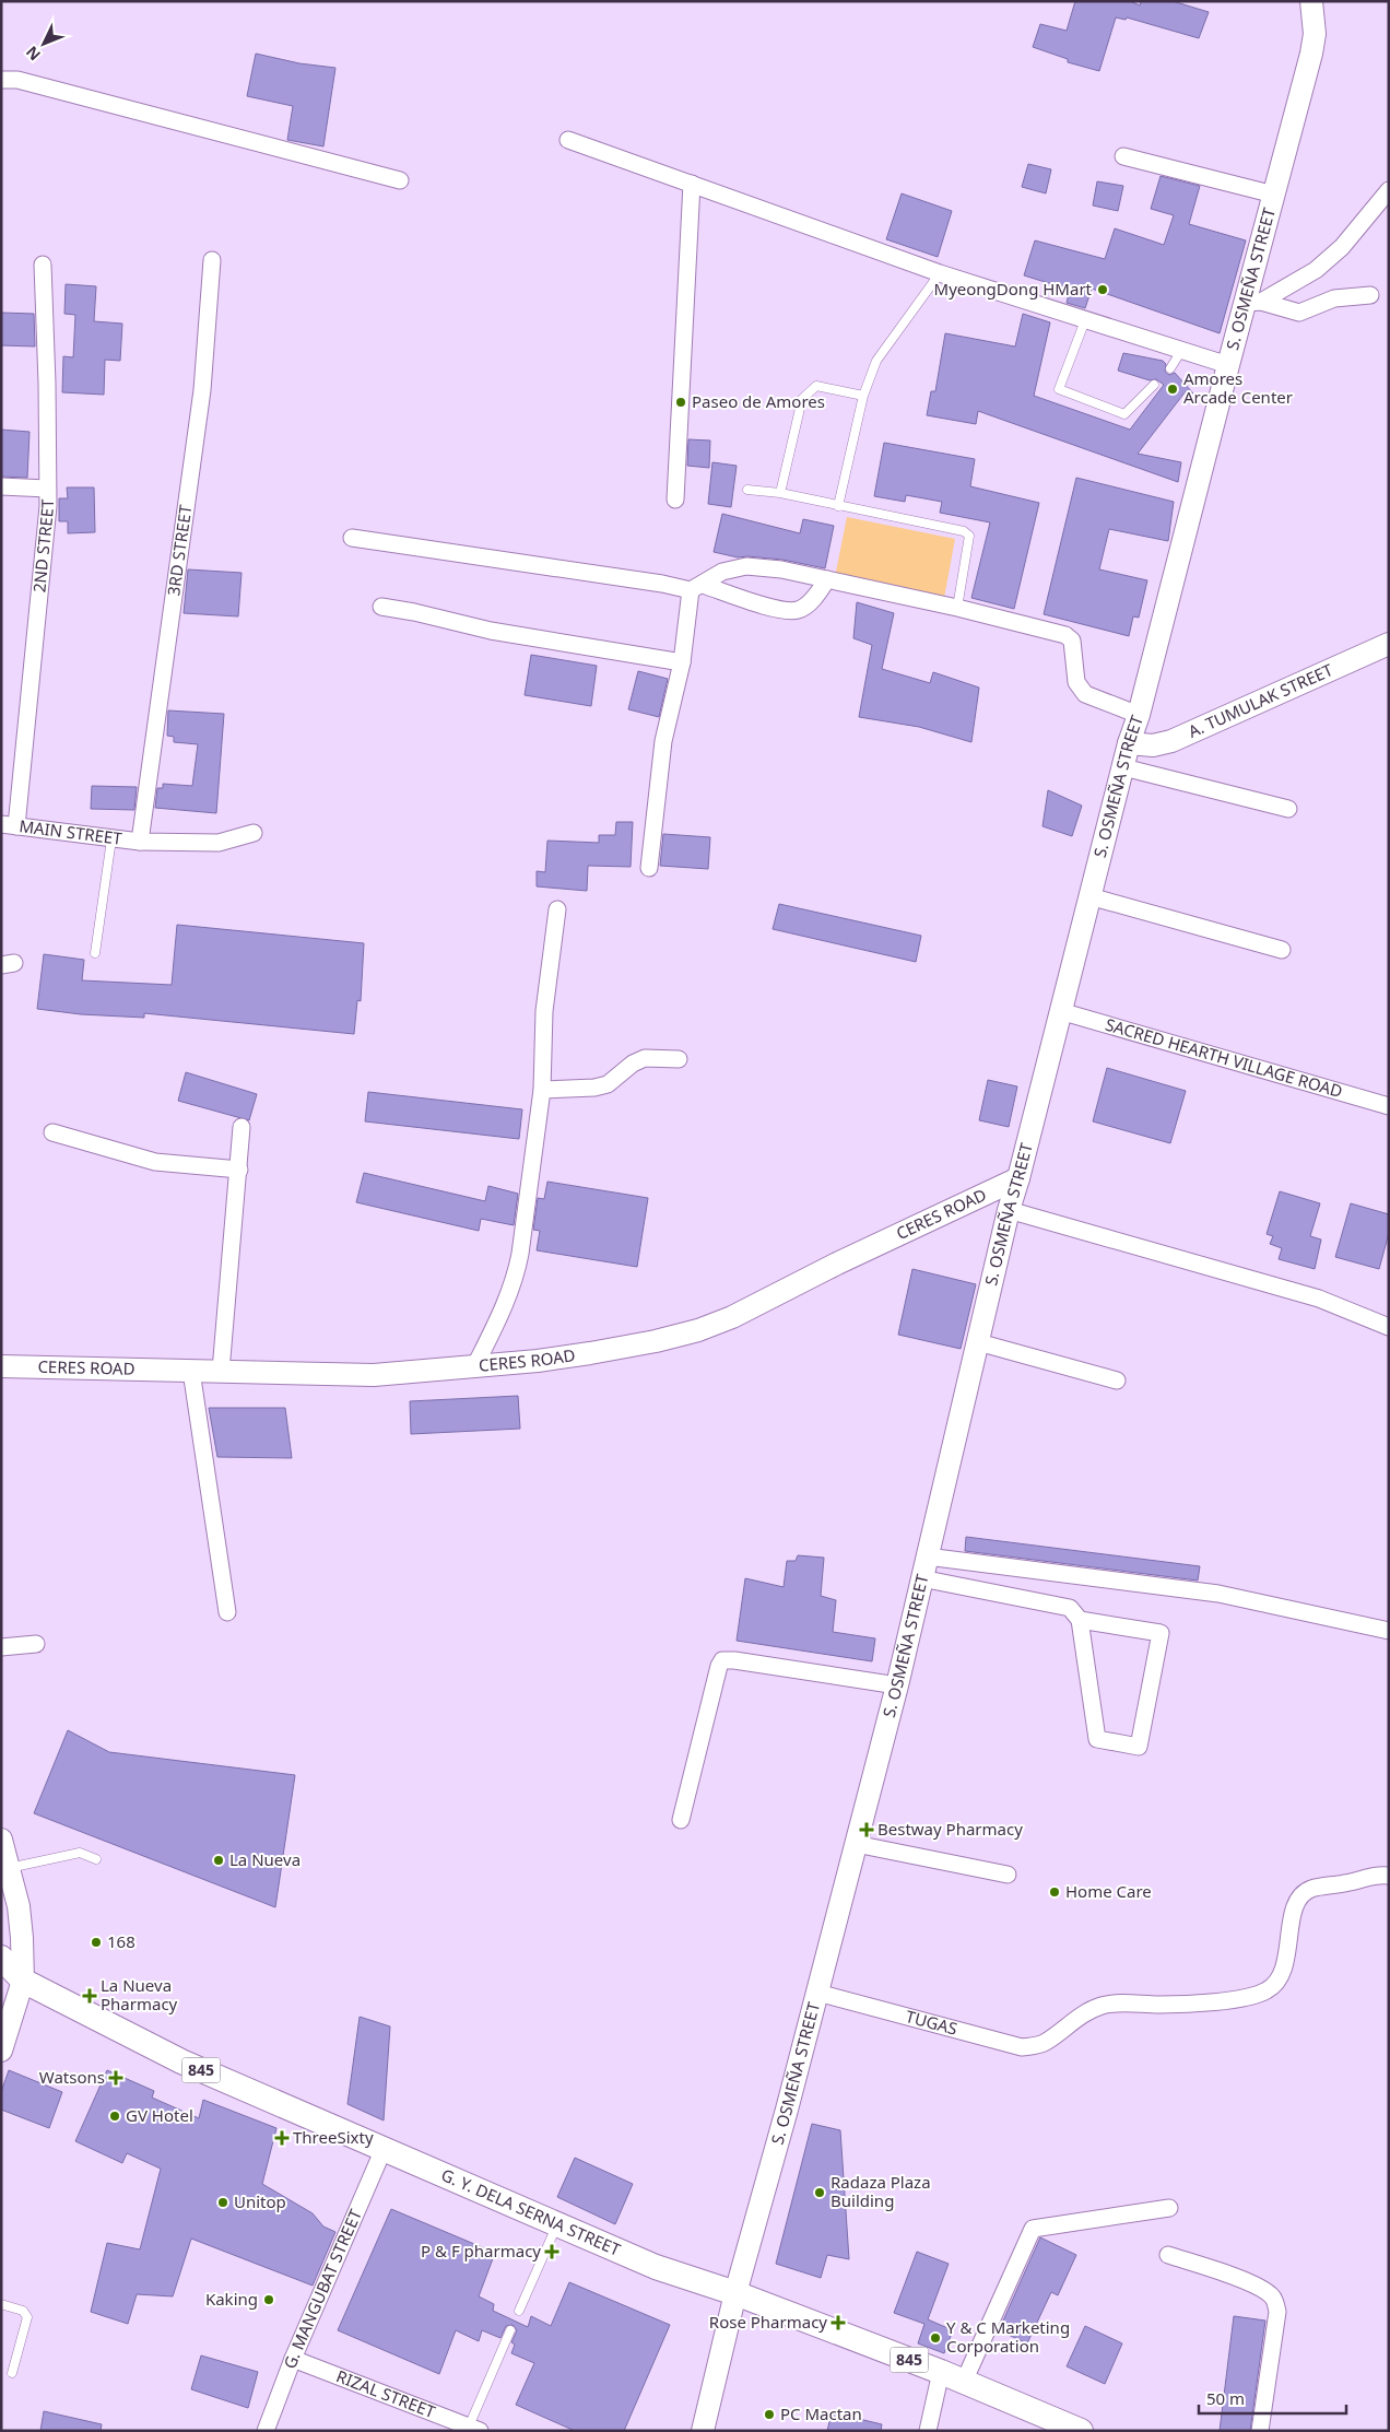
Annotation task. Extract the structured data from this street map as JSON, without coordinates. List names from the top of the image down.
{
  "streets": {
    "main road": ["845", "G. Y. DELA SERNA STREET"],
    "street": [
      "S. OSMEÑA STREET",
      "2ND STREET",
      "3RD STREET",
      "A. TUMULAK STREET",
      "MAIN STREET",
      "SACRED HEARTH VILLAGE ROAD",
      "CERES ROAD",
      "TUGAS",
      "G. MANGUBAT STREET",
      "RIZAL STREET"
    ]
  },
  "crossings": [
    ["S. OSMEÑA STREET", "A. TUMULAK STREET"],
    ["S. OSMEÑA STREET", "SACRED HEARTH VILLAGE ROAD"],
    ["S. OSMEÑA STREET", "CERES ROAD"],
    ["S. OSMEÑA STREET", "TUGAS"],
    ["S. OSMEÑA STREET", "G. Y. DELA SERNA STREET"],
    ["2ND STREET", "MAIN STREET"],
    ["3RD STREET", "MAIN STREET"],
    ["G. Y. DELA SERNA STREET", "G. MANGUBAT STREET"],
    ["G. MANGUBAT STREET", "RIZAL STREET"]
  ],
  "places": {
    "other": [
      "MyeongDong HMart",
      "Amores Arcade Center",
      "Paseo de Amores",
      "La Nueva",
      "Home Care",
      "168",
      "GV Hotel",
      "Radaza Plaza Building",
      "Unitop",
      "Kaking",
      "Y & C Marketing Corporation",
      "PC Mactan"
    ],
    "health": [
      "Bestway Pharmacy",
      "La Nueva Pharmacy",
      "Watsons",
      "ThreeSixty",
      "P & F pharmacy",
      "Rose Pharmacy"
    ]
  },
  "scale_bar": "50 m",
  "north": "bottom left"
}
